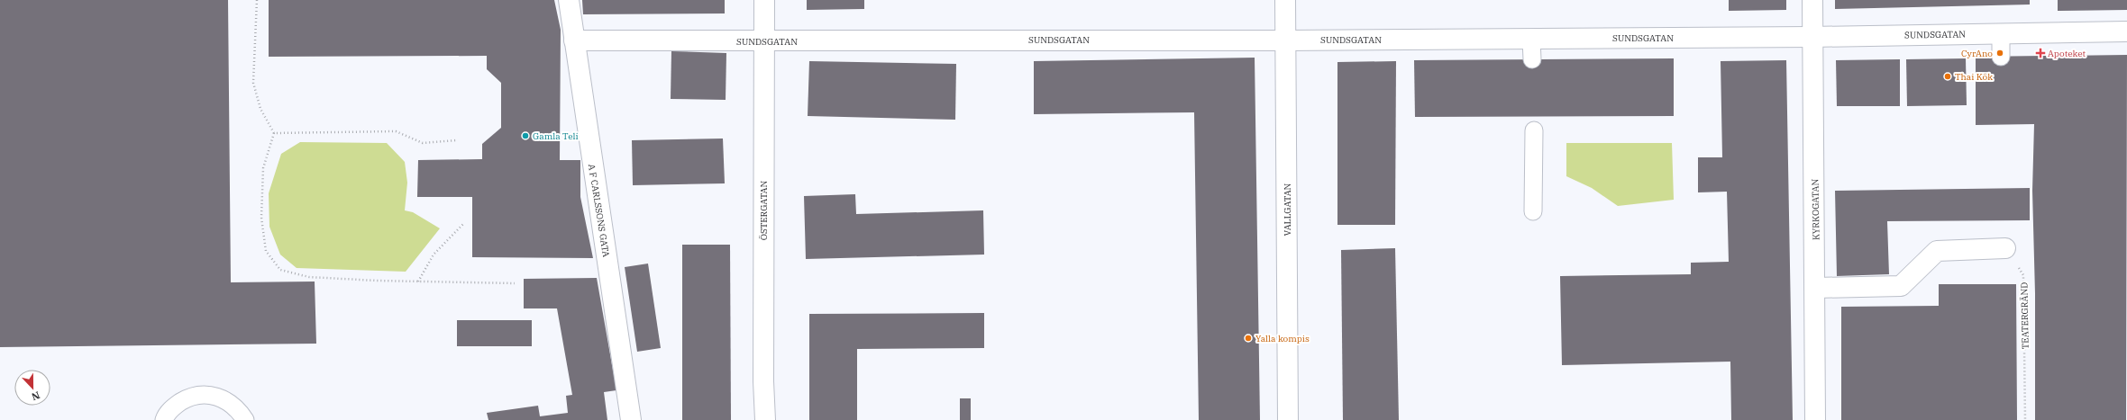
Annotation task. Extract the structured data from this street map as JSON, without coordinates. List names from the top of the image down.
{
  "streets": {
    "street": [
      "SUNDSGATAN",
      "VALLGATAN",
      "KYRKOGATAN",
      "A F CARLSSONS GATA",
      "ÖSTERGATAN"
    ],
    "path": ["TEATERGRÄND"]
  },
  "crossings": [
    ["SUNDSGATAN", "VALLGATAN"],
    ["SUNDSGATAN", "KYRKOGATAN"],
    ["SUNDSGATAN", "A F CARLSSONS GATA"],
    ["SUNDSGATAN", "ÖSTERGATAN"]
  ],
  "places": {
    "other": [
      "CyrAno",
      "Thai Kök",
      "Gamla Teli",
      "Yalla kompis"
    ],
    "health": ["Apoteket"]
  },
  "north": "bottom"
}
